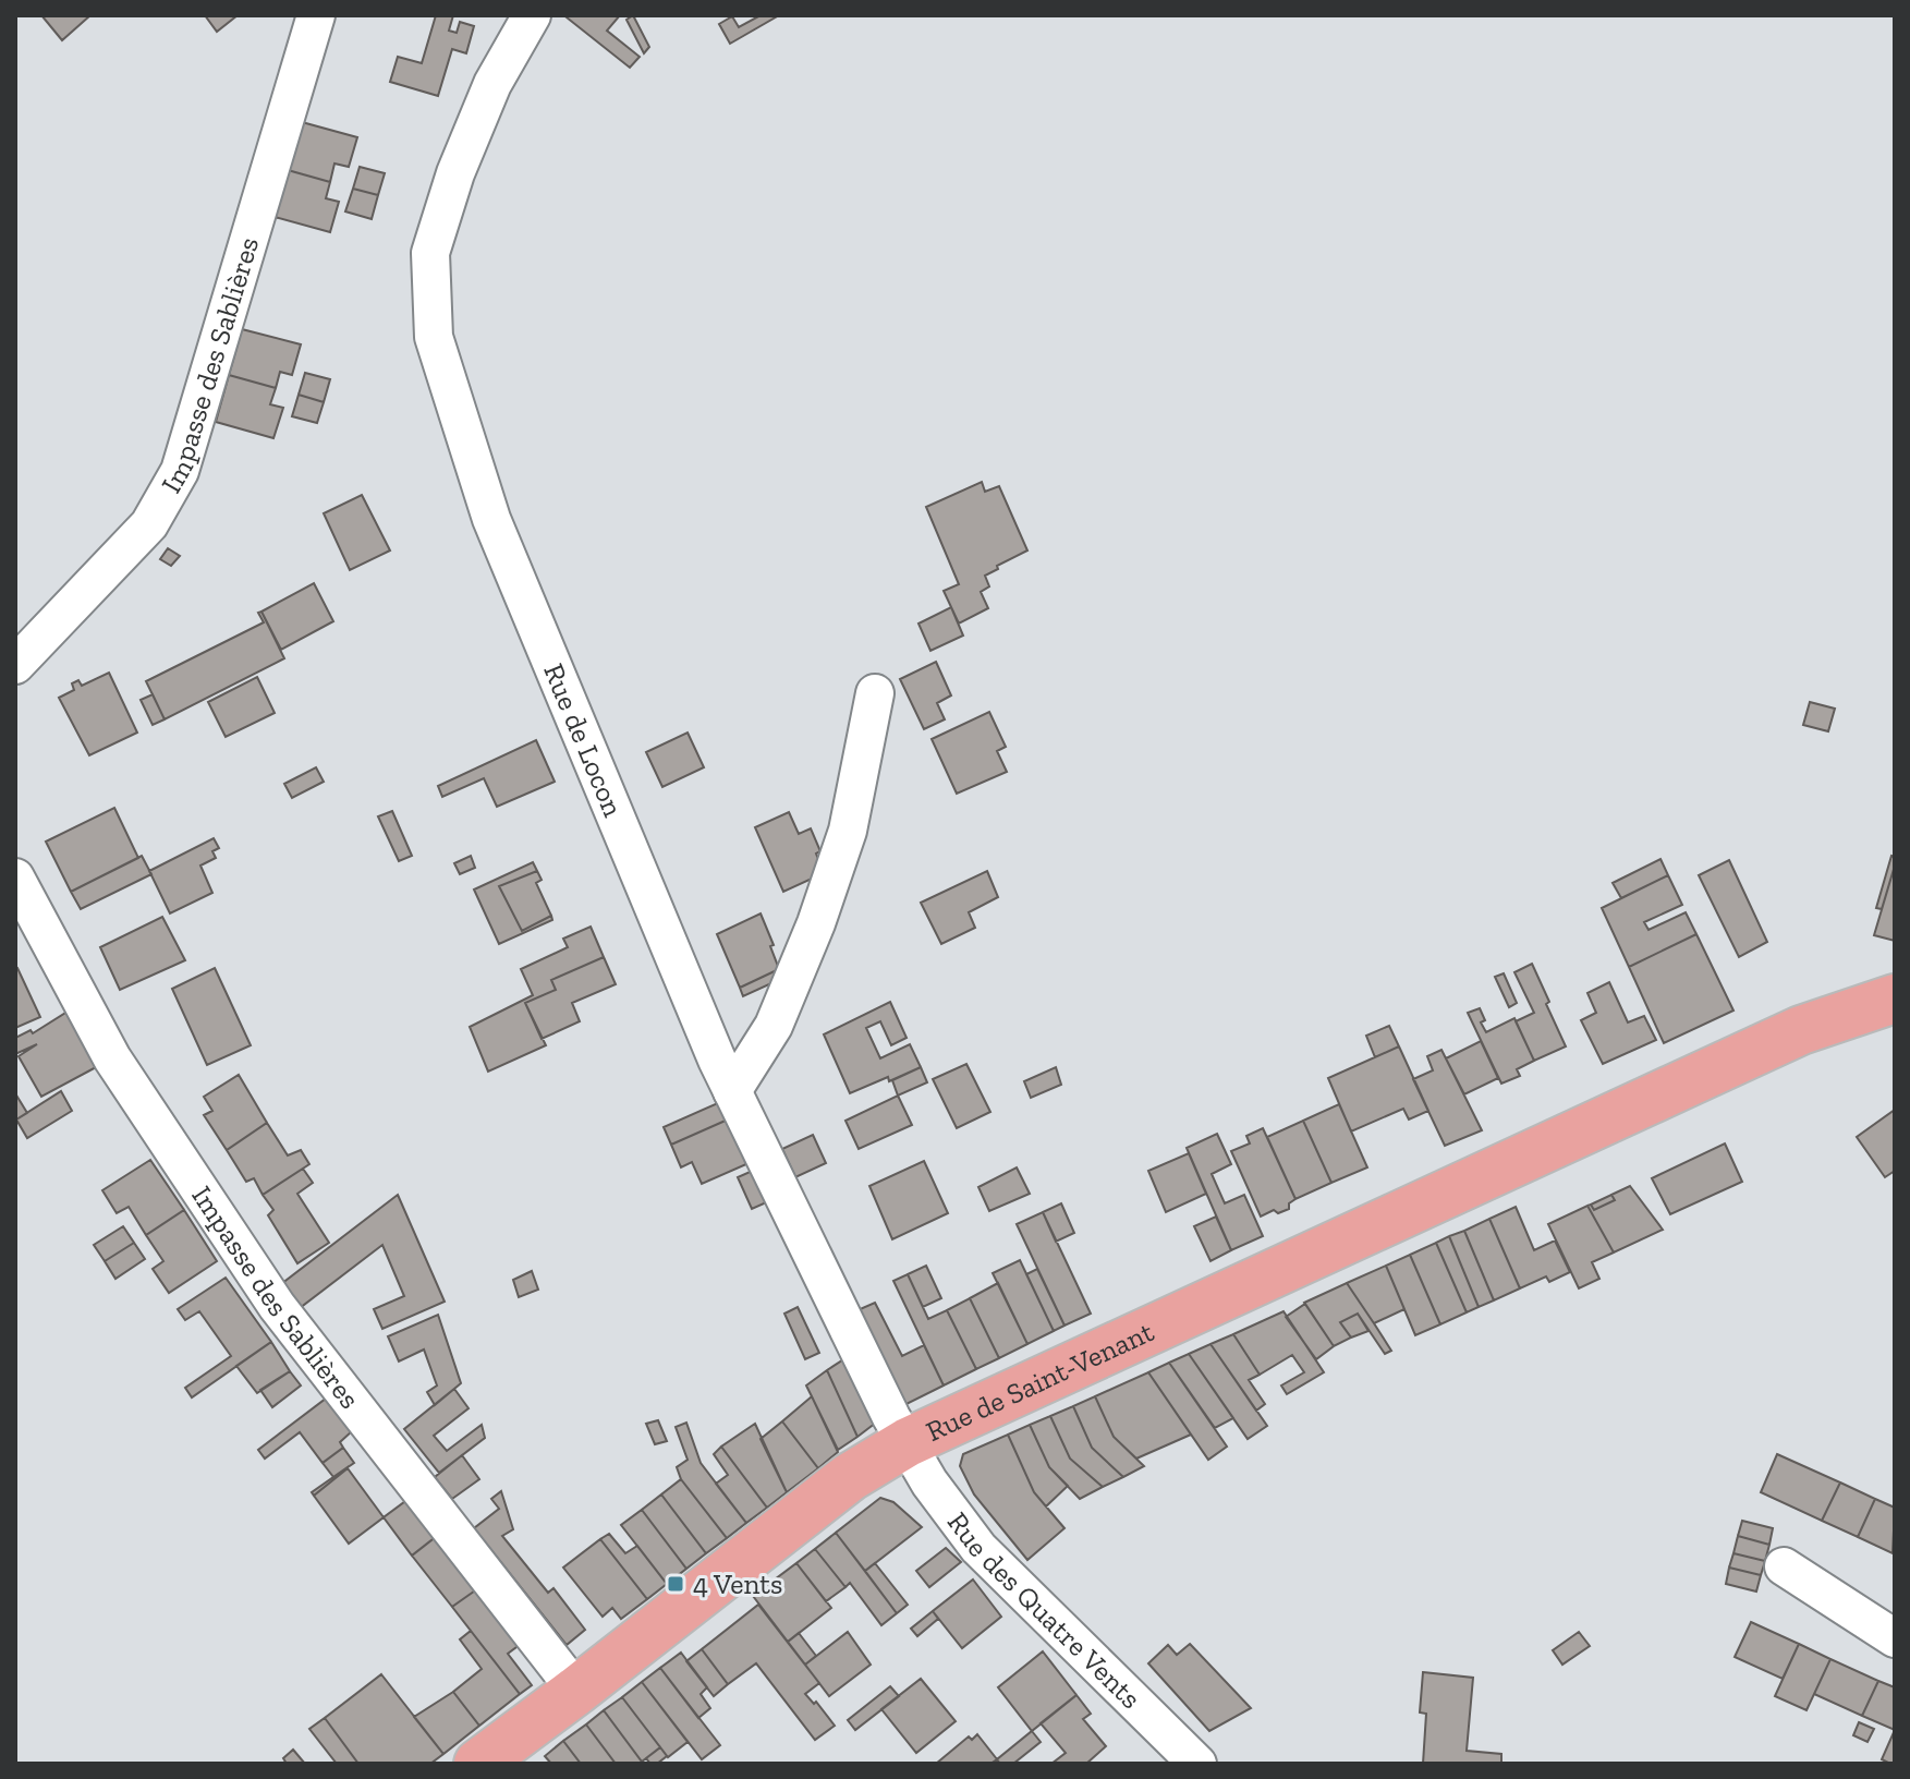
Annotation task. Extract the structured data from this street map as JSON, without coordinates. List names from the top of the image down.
{
  "streets": {
    "main road": ["Rue de Saint-Venant"],
    "street": ["Impasse des Sablières", "Rue de Locon", "Rue des Quatre Vents"]
  },
  "crossings": [
    ["Impasse des Sablières", "Rue de Saint-Venant"],
    ["Rue de Locon", "Rue de Saint-Venant"],
    ["Rue de Locon", "Rue des Quatre Vents"],
    ["Rue de Saint-Venant", "Rue des Quatre Vents"]
  ],
  "places": {
    "transit": ["4 Vents"]
  }
}
